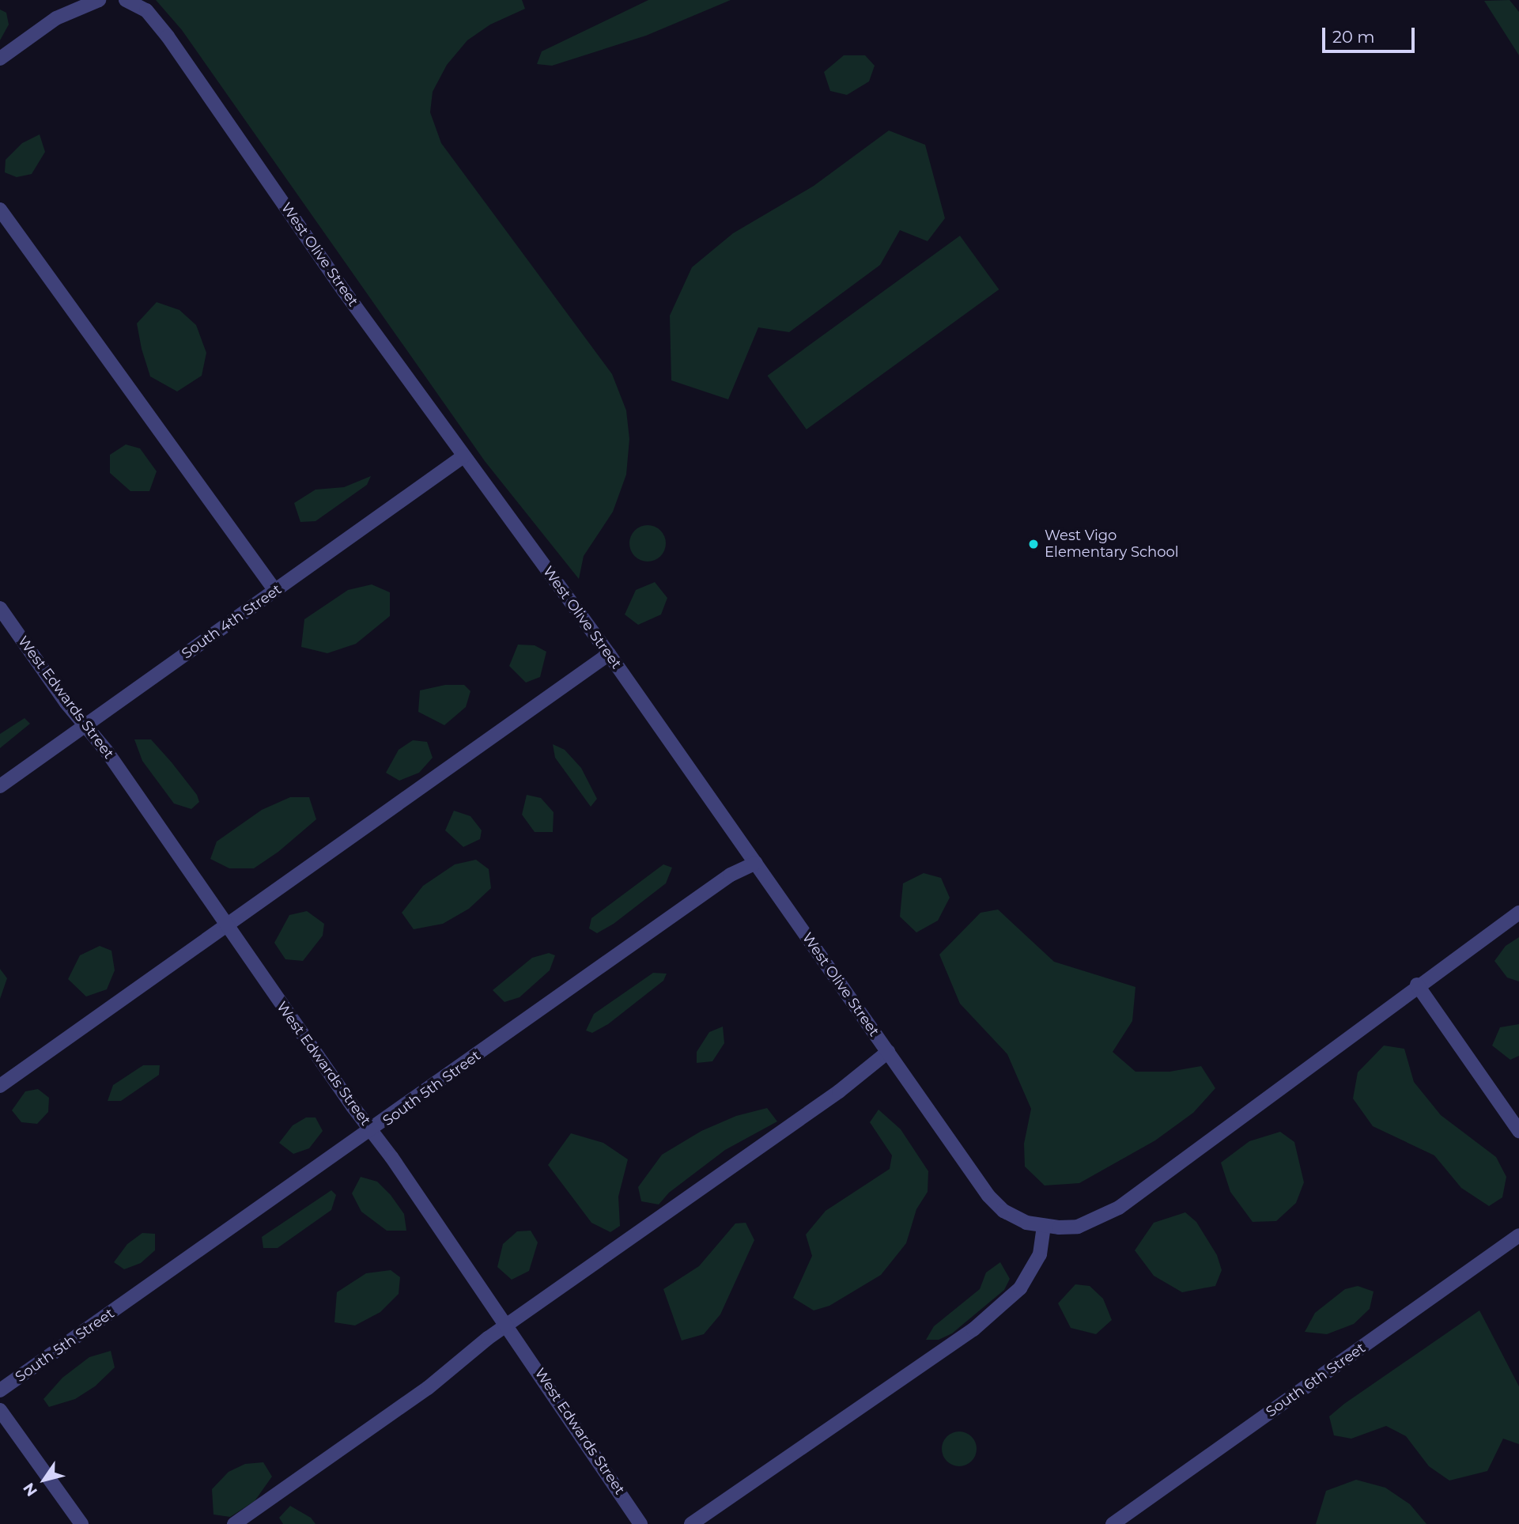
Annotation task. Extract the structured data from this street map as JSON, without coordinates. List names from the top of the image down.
{
  "streets": {
    "street": [
      "West Olive Street",
      "South 4th Street",
      "West Edwards Street",
      "South 5th Street",
      "South 6th Street"
    ]
  },
  "crossings": [
    ["West Olive Street", "South 4th Street"],
    ["West Olive Street", "South 5th Street"],
    ["South 4th Street", "West Edwards Street"],
    ["West Edwards Street", "South 5th Street"]
  ],
  "places": ["West Vigo Elementary School"],
  "scale_bar": "20 m",
  "north": "bottom left"
}
